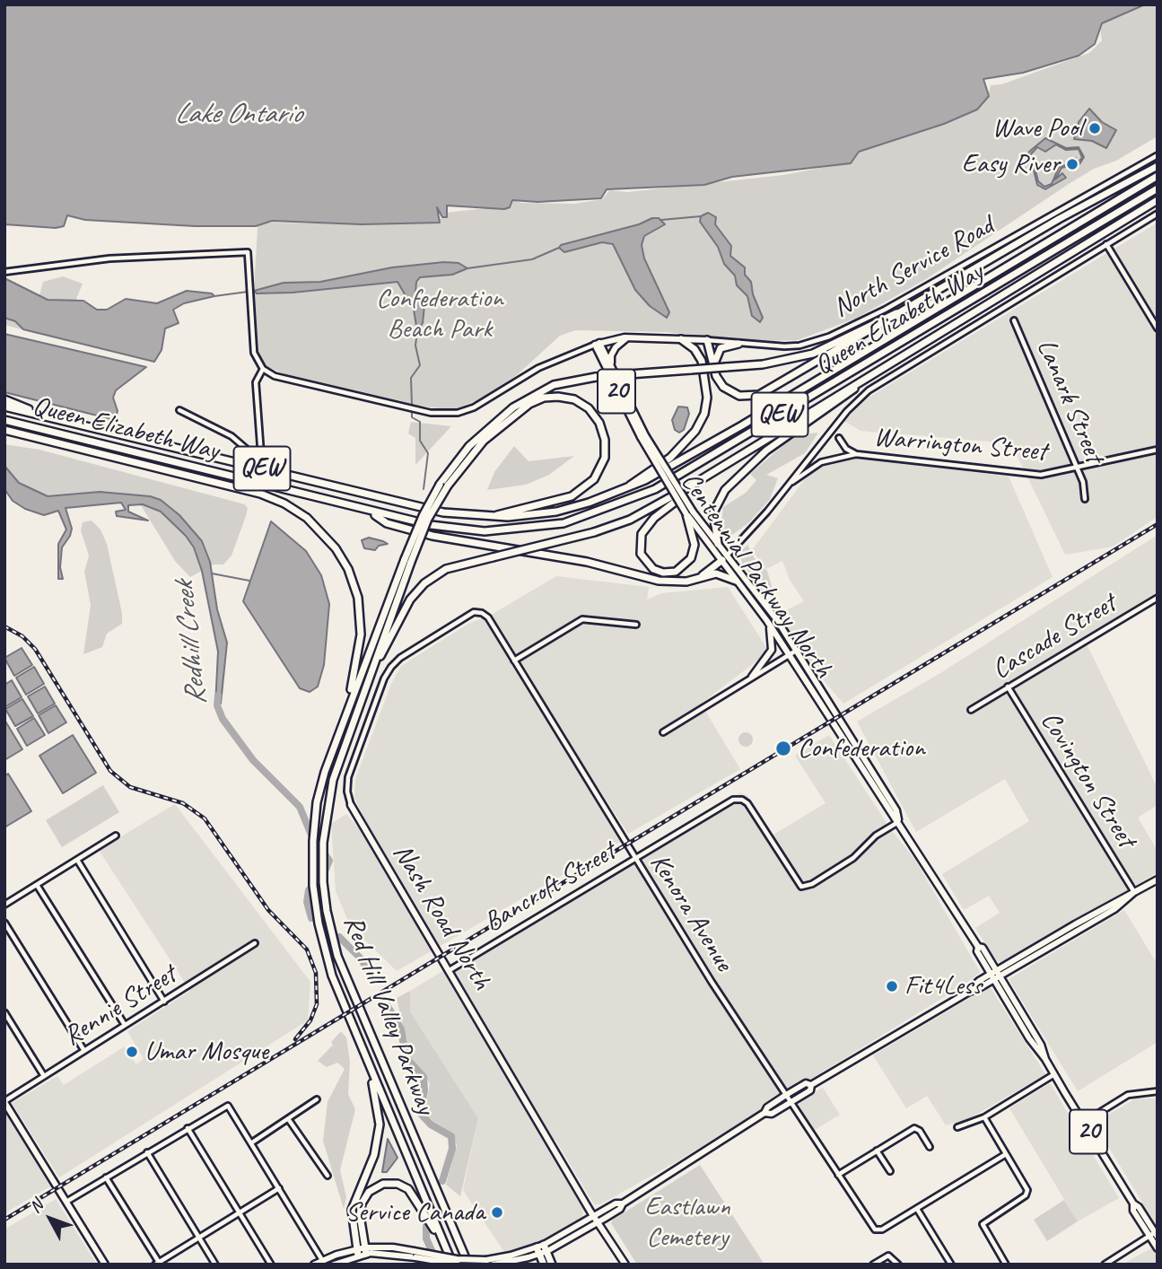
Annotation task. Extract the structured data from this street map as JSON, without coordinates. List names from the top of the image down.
{
  "streets": {
    "highway": ["Queen Elizabeth Way", "QEW", "Red Hill Valley Parkway"],
    "main road": [
      "North Service Road",
      "20",
      "Centennial Parkway North",
      "Nash Road North"
    ],
    "street": [
      "Lanark Street",
      "Warrington Street",
      "Cascade Street",
      "Covington Street",
      "Bancroft Street",
      "Kenora Avenue",
      "Rennie Street"
    ]
  },
  "crossings": [
    ["North Service Road", "Centennial Parkway North"],
    ["Lanark Street", "Warrington Street"],
    ["Centennial Parkway North", "Bancroft Street"],
    ["Cascade Street", "Covington Street"],
    ["Bancroft Street", "Kenora Avenue"],
    ["Bancroft Street", "Nash Road North"],
    ["Kenora Avenue", "Nash Road North"]
  ],
  "water": ["Lake Ontario", "Redhill Creek"],
  "parks": ["Confederation Beach Park", "Eastlawn Cemetery"],
  "places": [
    "Wave Pool",
    "Easy River",
    "Confederation",
    "Fit4Less",
    "Umar Mosque",
    "Service Canada"
  ],
  "north": "top left"
}
